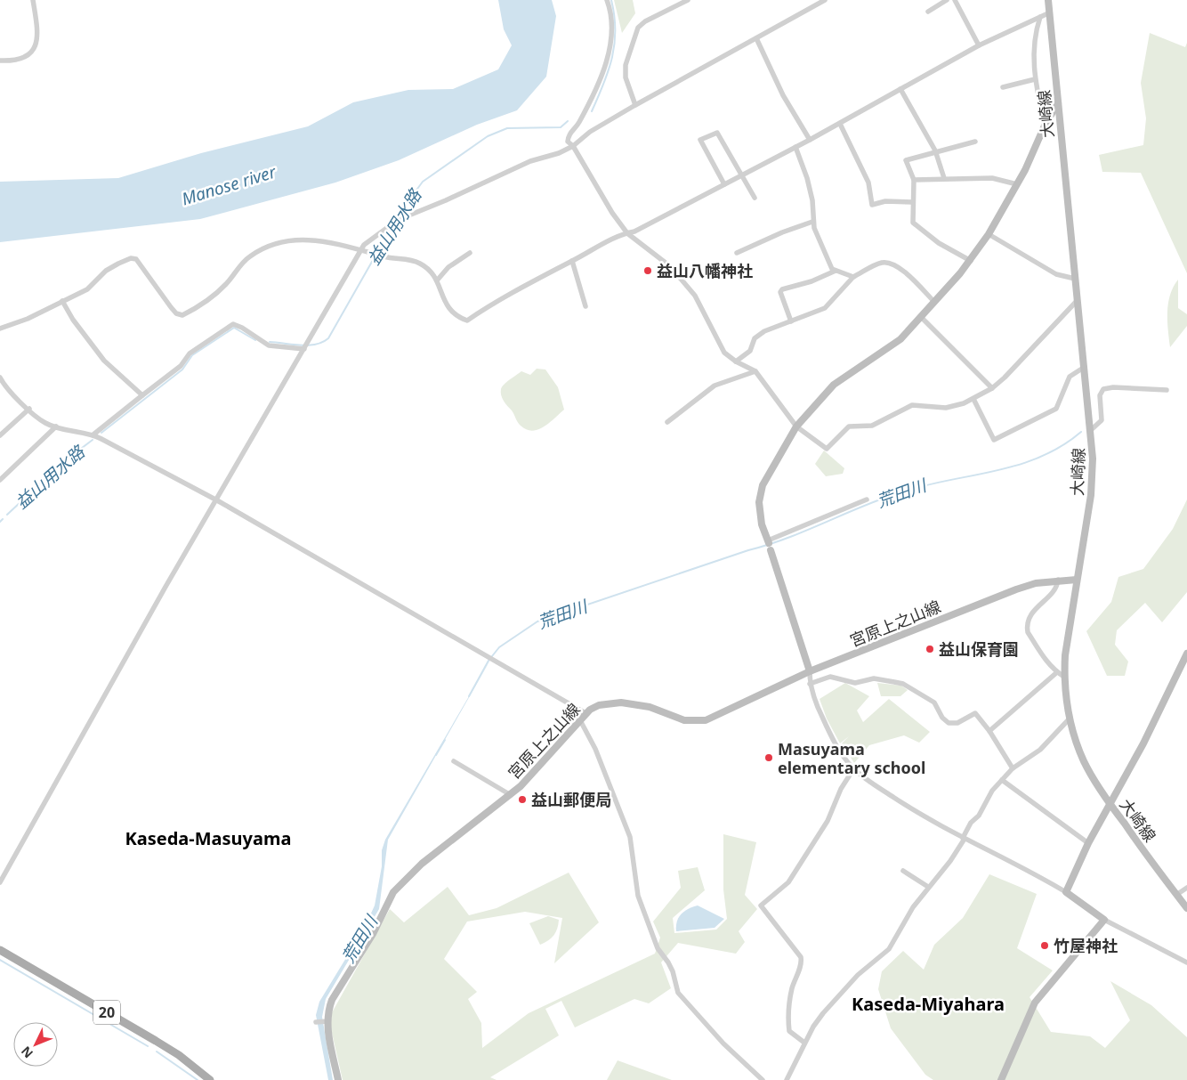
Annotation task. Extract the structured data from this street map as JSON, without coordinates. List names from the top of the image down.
{
  "streets": {
    "main road": ["20"],
    "street": ["大崎線", "宮原上之山線"]
  },
  "crossings": [
    ["大崎線", "宮原上之山線"]
  ],
  "districts": ["Kaseda-Masuyama", "Kaseda-Miyahara"],
  "water": ["Manose river", "益山用水路", "荒田川"],
  "places": [
    "益山八幡神社",
    "益山保育園",
    "Masuyama elementary school",
    "益山郵便局",
    "竹屋神社"
  ],
  "north": "bottom left"
}
